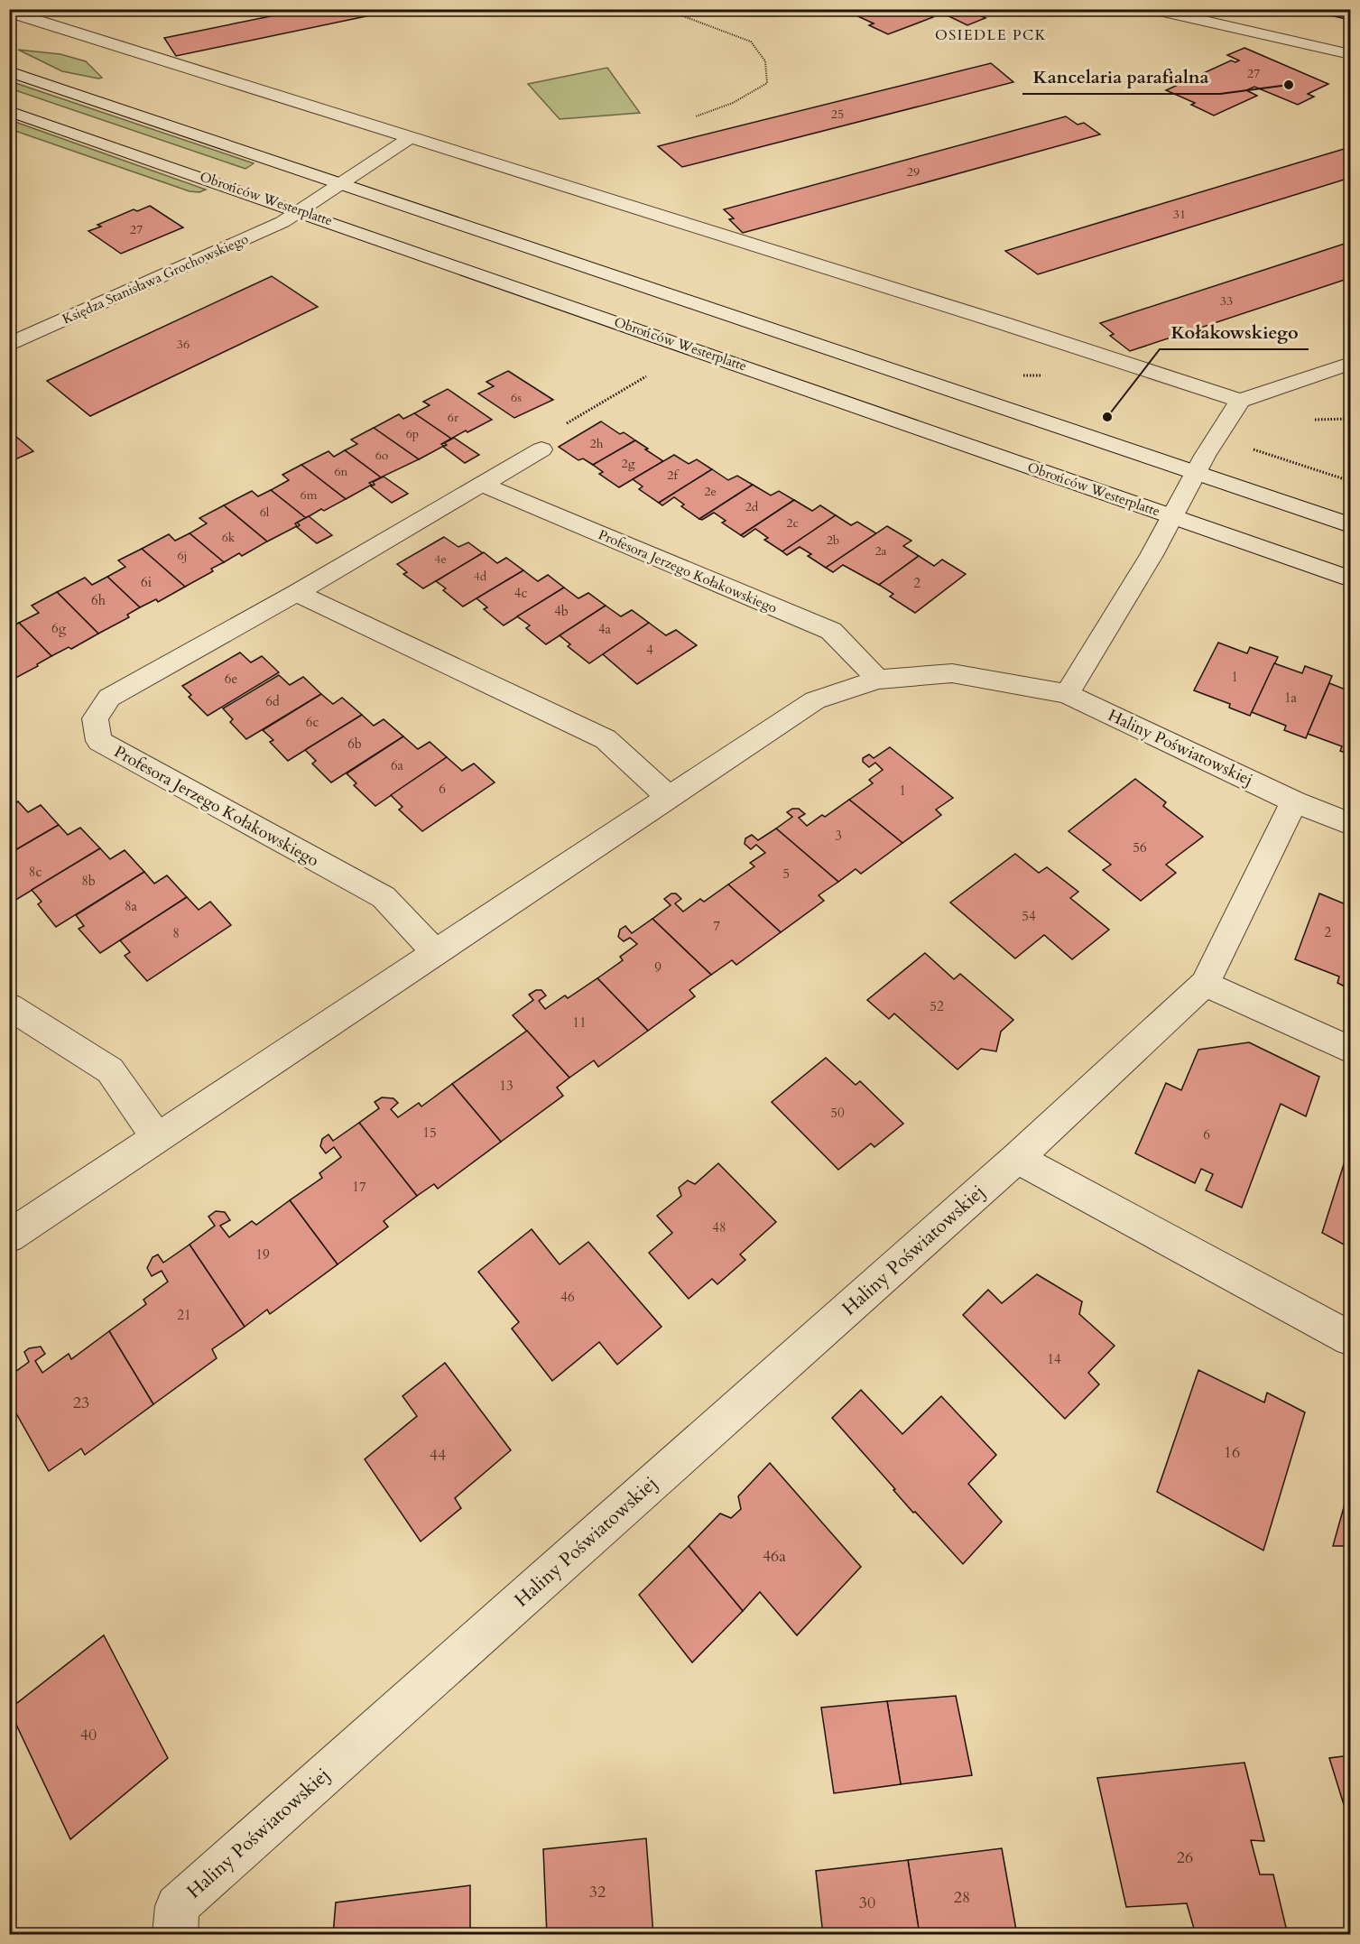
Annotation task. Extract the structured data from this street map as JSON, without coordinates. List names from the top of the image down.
{
  "streets": {
    "street": [
      "Obrońców Westerplatte",
      "Księdza Stanisława Grochowskiego",
      "Profesora Jerzego Kołakowskiego",
      "Haliny Poświatowskiej"
    ]
  },
  "crossings": [
    ["Obrońców Westerplatte", "Księdza Stanisława Grochowskiego"]
  ],
  "districts": ["OSIEDLE PCK"],
  "places": ["Kancelaria parafialna", "Kołakowskiego"],
  "house_numbers": [
    "27",
    "25",
    "29",
    "31",
    "27",
    "33",
    "36",
    "6s",
    "6r",
    "6p",
    "2h",
    "6o",
    "2g",
    "6n",
    "2f",
    "2e",
    "6m",
    "2d",
    "6l",
    "2c",
    "6k",
    "2b",
    "2a",
    "6j",
    "4e",
    "4d",
    "6i",
    "2",
    "4c",
    "6h",
    "4b",
    "6g",
    "4a",
    "4",
    "1",
    "6e",
    "1a",
    "6d",
    "6c",
    "6b",
    "6a",
    "6",
    "1",
    "3",
    "56",
    "8c",
    "5",
    "8b",
    "8a",
    "54",
    "7",
    "2",
    "8",
    "9",
    "52",
    "11",
    "13",
    "50",
    "15",
    "6",
    "17",
    "48",
    "19",
    "46",
    "21",
    "14",
    "23",
    "16",
    "44",
    "46a",
    "40",
    "26",
    "32",
    "28",
    "30"
  ]
}
